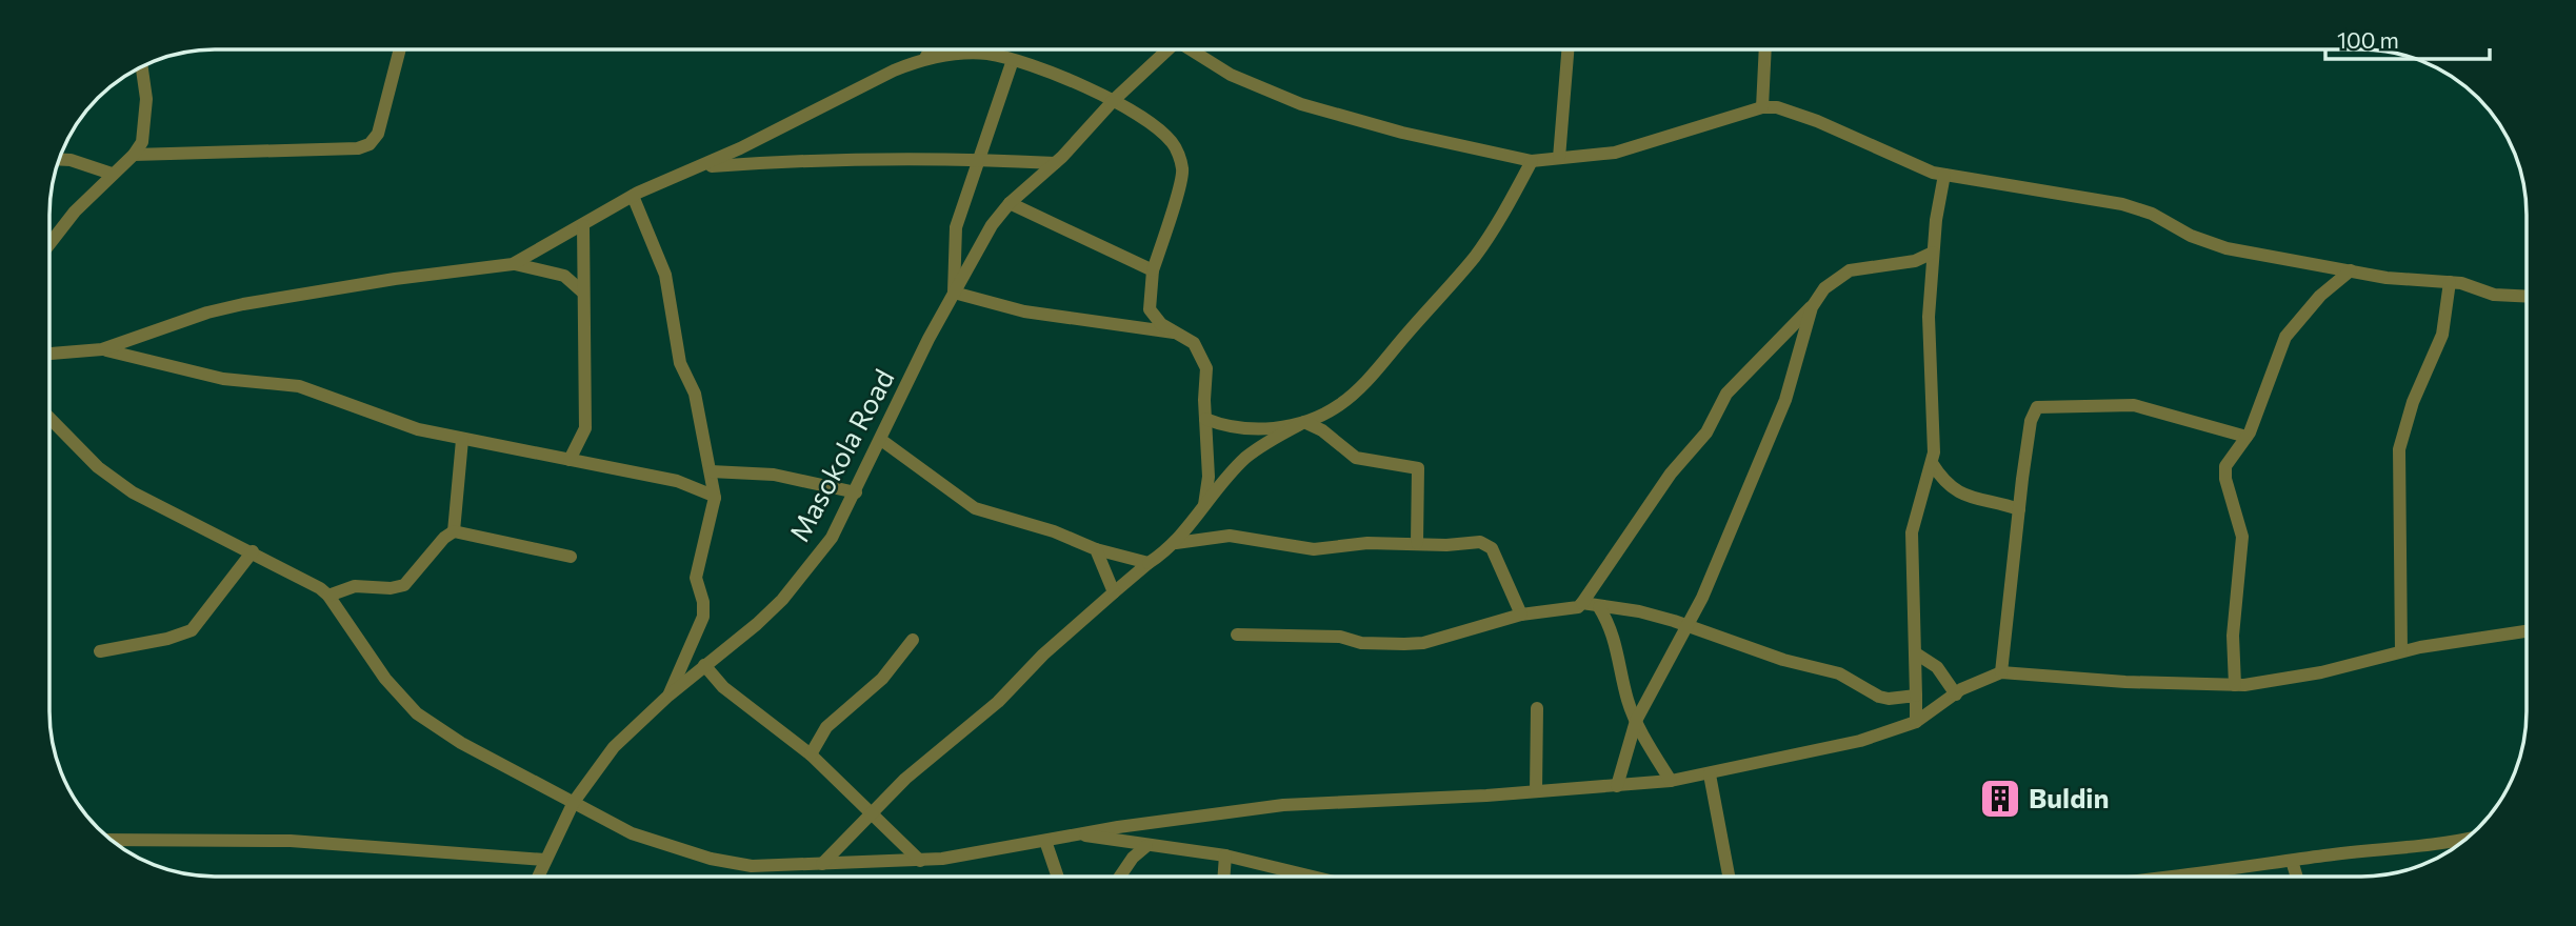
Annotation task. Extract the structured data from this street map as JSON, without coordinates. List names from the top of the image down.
{
  "streets": {
    "street": ["Masokola Road"]
  },
  "places": {
    "building": ["Buldin"]
  },
  "scale_bar": "100 m"
}
